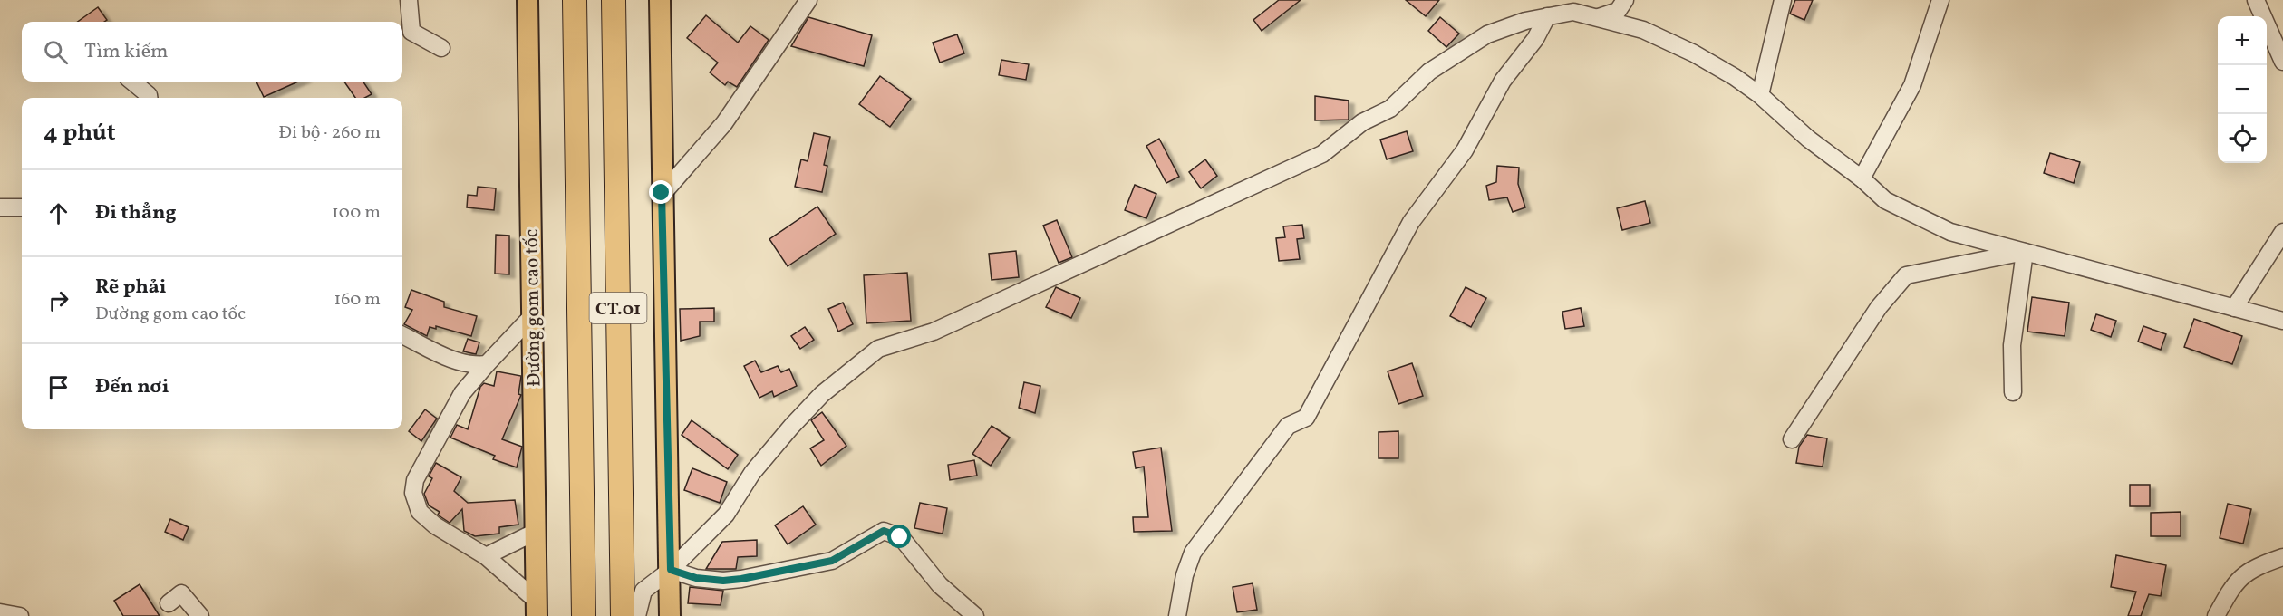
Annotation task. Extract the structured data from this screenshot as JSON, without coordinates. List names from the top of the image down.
{
  "streets": {
    "highway": ["CT.01"],
    "main road": ["Đường gom cao tốc"]
  },
  "page": {
    "map_buttons": ["+", "−"],
    "search": "Tìm kiếm",
    "heading": ["4 phút", "Đi bộ · 260 m"],
    "list": [
      ["Đi thẳng", "100 m"],
      ["Rẽ phải", "Đường gom cao tốc", "160 m"],
      "Đến nơi"
    ]
  }
}
